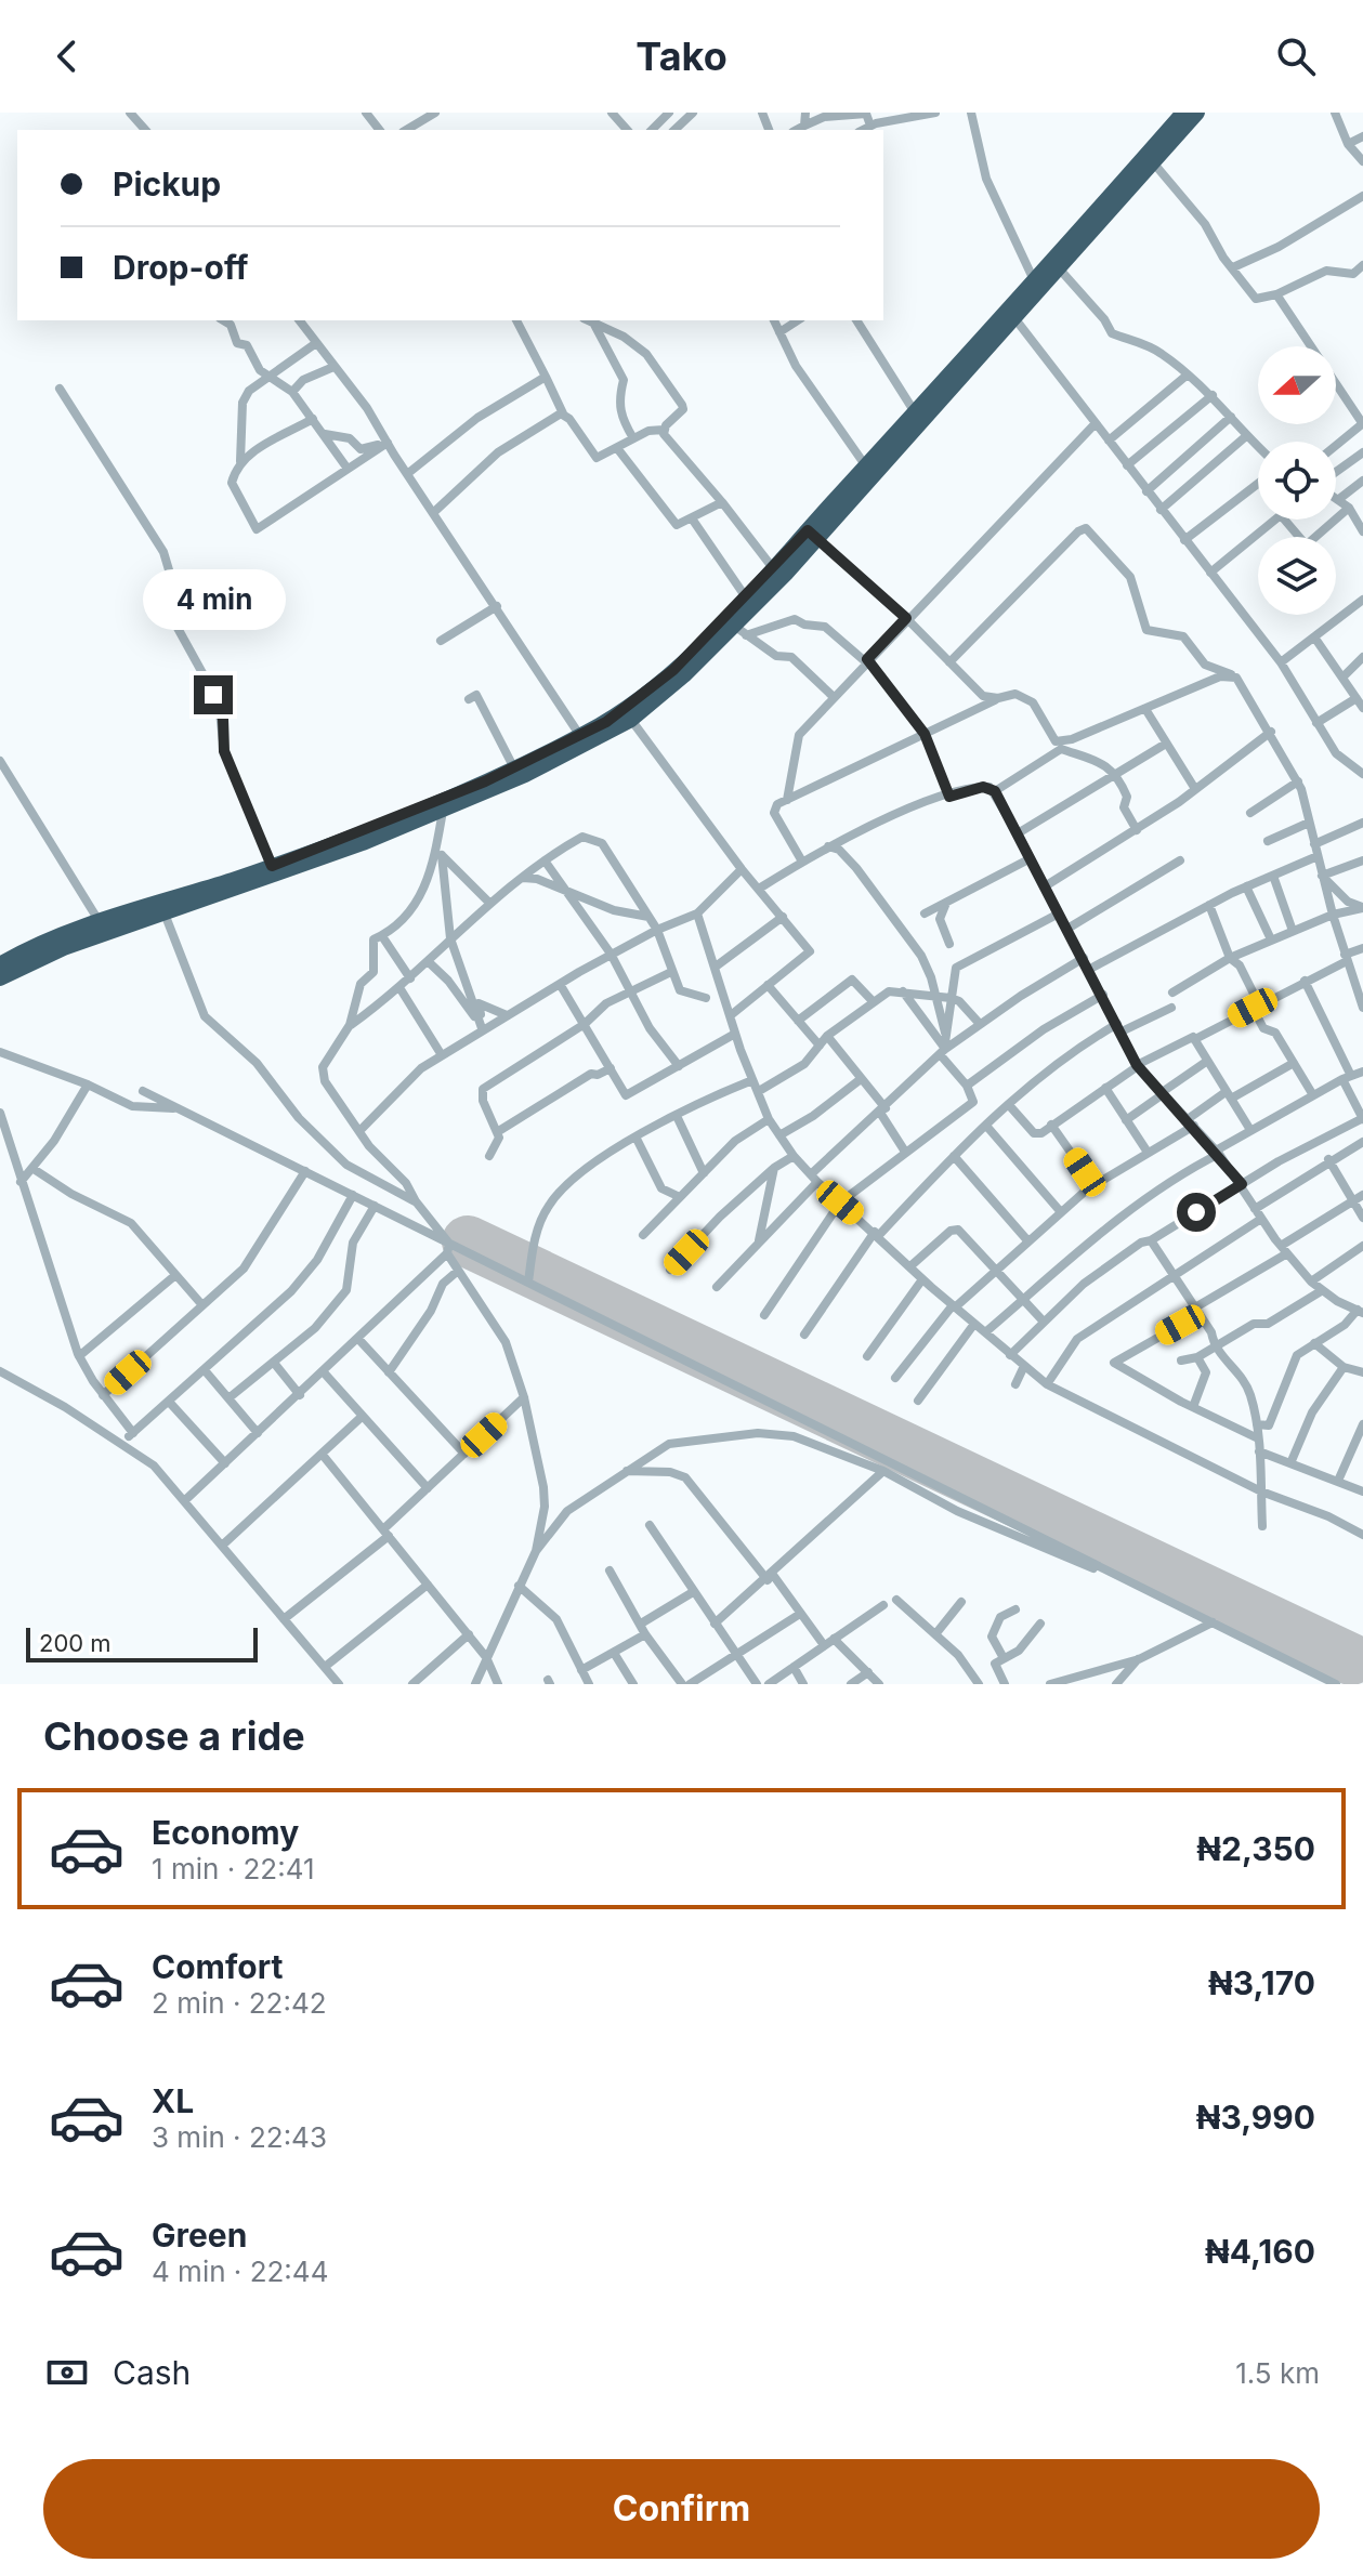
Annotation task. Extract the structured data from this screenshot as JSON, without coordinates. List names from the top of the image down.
{
  "scale_bar": "200 m",
  "north": "left",
  "page": {
    "header": "Tako",
    "banner": ["Pickup", "Drop-off"],
    "bubble": "4 min",
    "scale": "200 m",
    "heading": "Choose a ride",
    "list": [
      {
        "name": "Economy",
        "note": "1 min · 22:41",
        "value": "₦2,350"
      },
      {
        "name": "Comfort",
        "note": "2 min · 22:42",
        "value": "₦3,170"
      },
      {
        "name": "XL",
        "note": "3 min · 22:43",
        "value": "₦3,990"
      },
      {
        "name": "Green",
        "note": "4 min · 22:44",
        "value": "₦4,160"
      }
    ],
    "pay": ["Cash", "1.5 km"],
    "buttons": "Confirm"
  }
}
